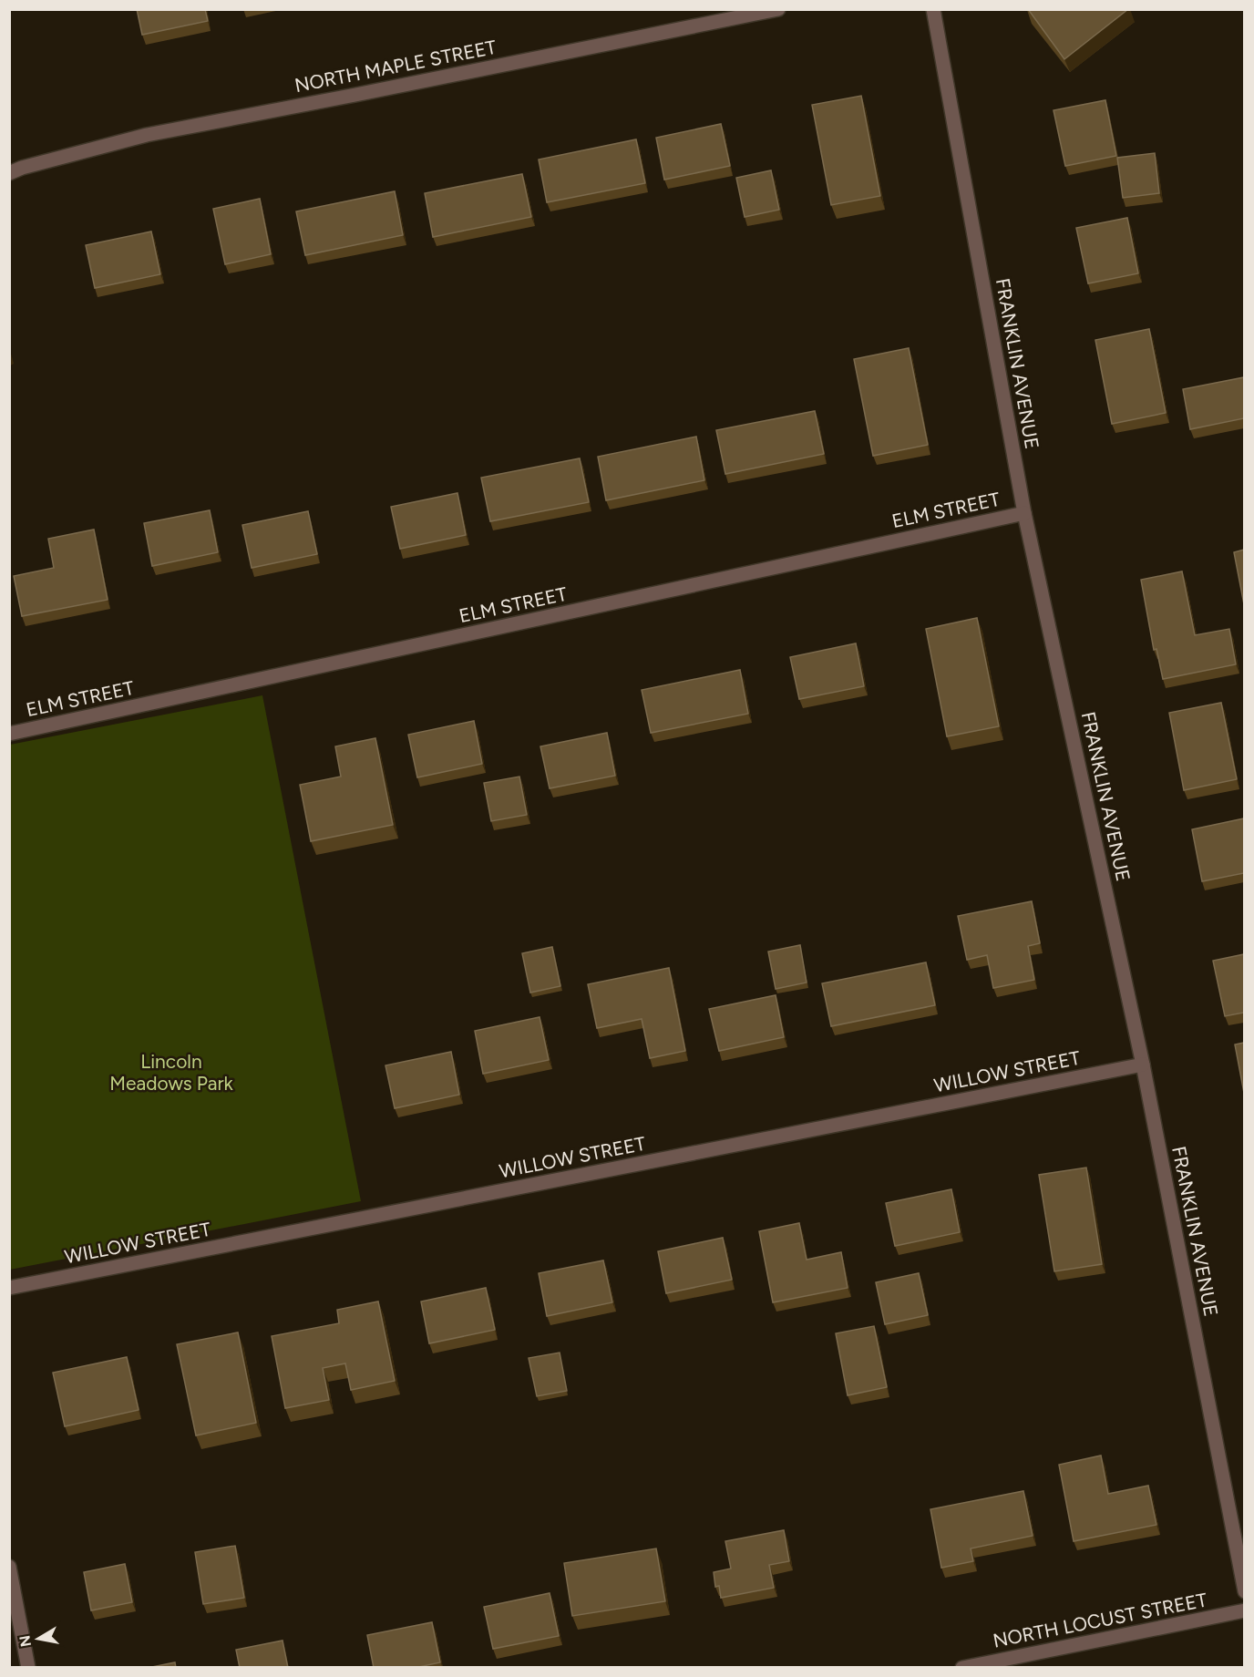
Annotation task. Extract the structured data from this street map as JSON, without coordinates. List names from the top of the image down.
{
  "streets": {
    "street": [
      "NORTH MAPLE STREET",
      "FRANKLIN AVENUE",
      "ELM STREET",
      "WILLOW STREET",
      "NORTH LOCUST STREET"
    ]
  },
  "crossings": [
    ["FRANKLIN AVENUE", "ELM STREET"],
    ["FRANKLIN AVENUE", "WILLOW STREET"]
  ],
  "parks": ["Lincoln Meadows Park"],
  "north": "left"
}
